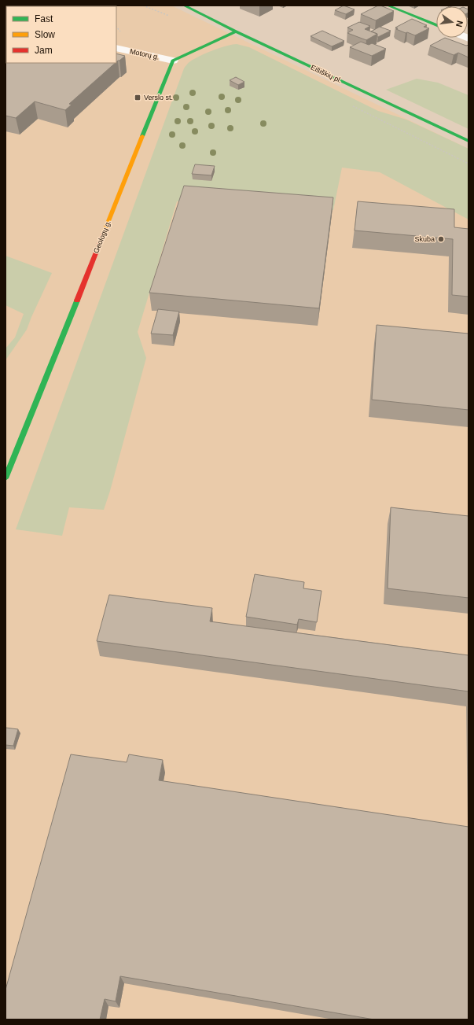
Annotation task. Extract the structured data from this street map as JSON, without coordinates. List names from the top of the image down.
{
  "streets": {
    "street": ["Motorų g.", "Eišiškių pl.", "Geologų g."]
  },
  "crossings": [
    ["Motorų g.", "Geologų g."]
  ],
  "places": {
    "transit": ["Verslo st."],
    "other": ["Skuba"]
  },
  "legend": ["Fast", "Slow", "Jam"],
  "north": "right"
}
